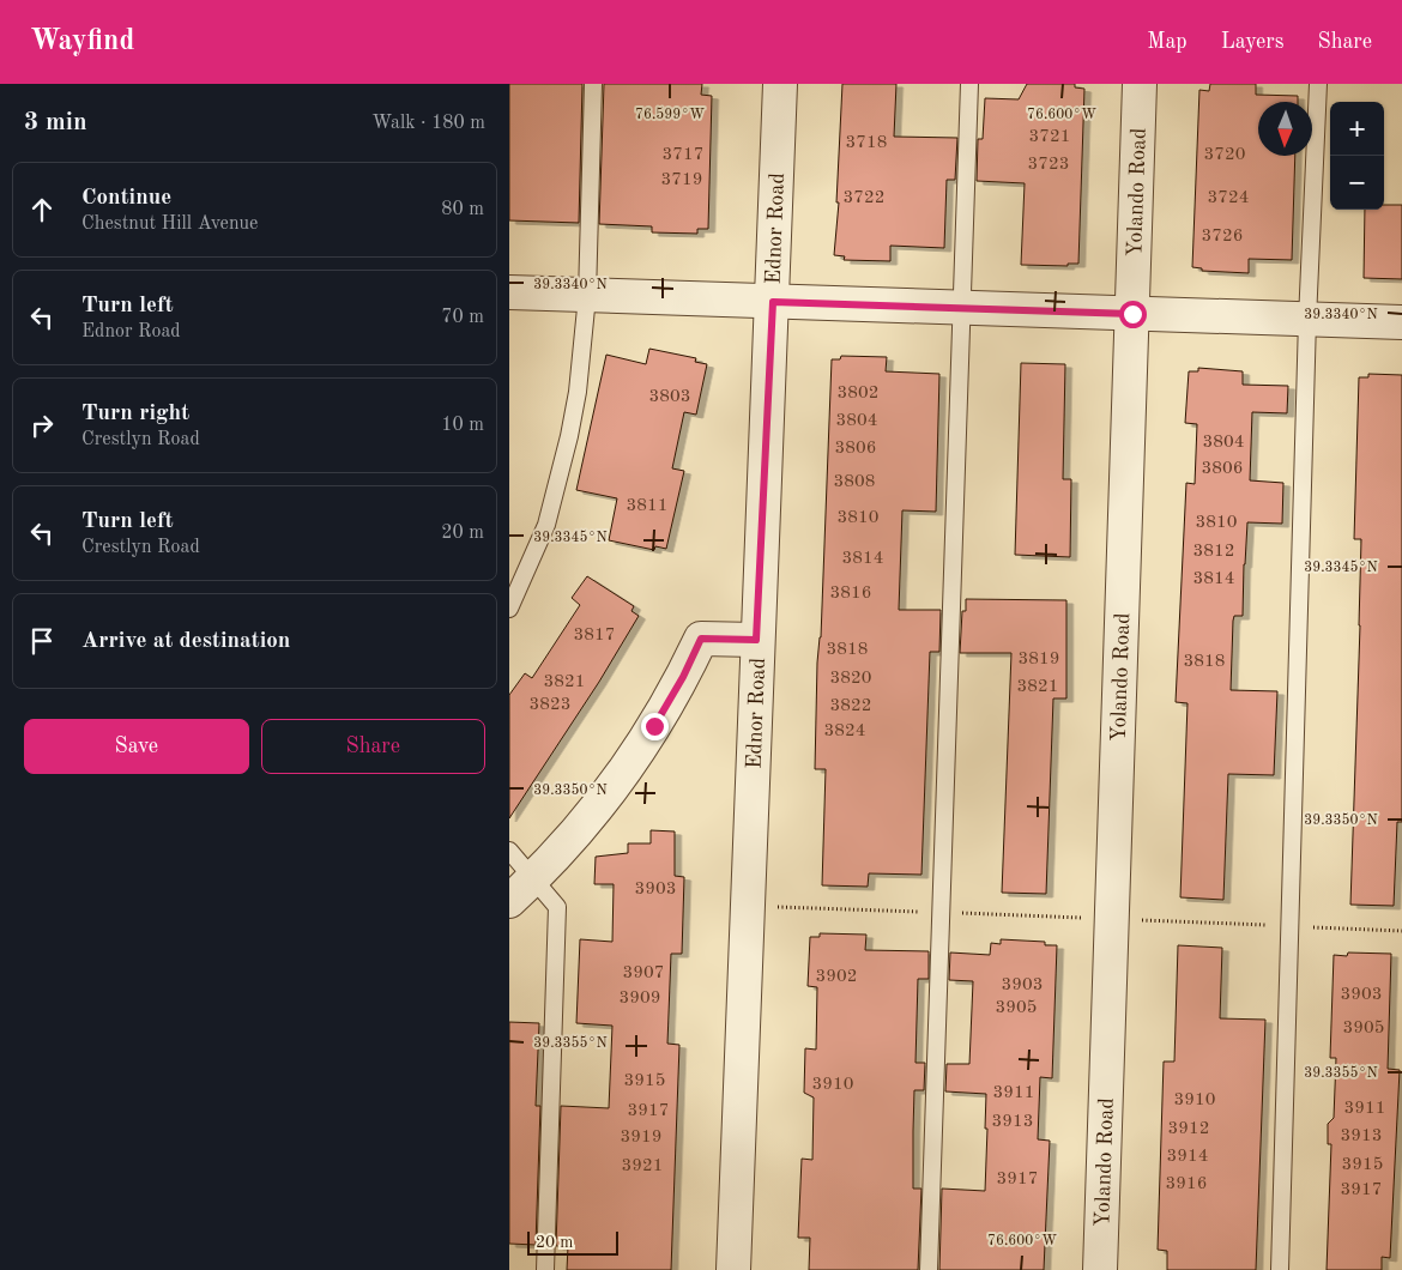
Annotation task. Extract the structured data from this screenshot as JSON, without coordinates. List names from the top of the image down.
{
  "streets": {
    "street": ["Yolando Road", "Ednor Road"]
  },
  "house_numbers": [
    "3721",
    "3718",
    "3717",
    "3720",
    "3723",
    "3719",
    "3722",
    "3724",
    "3726",
    "3802",
    "3803",
    "3804",
    "3804",
    "3806",
    "3806",
    "3808",
    "3811",
    "3810",
    "3810",
    "3812",
    "3814",
    "3814",
    "3816",
    "3817",
    "3818",
    "3819",
    "3818",
    "3820",
    "3821",
    "3821",
    "3823",
    "3822",
    "3824",
    "3903",
    "3907",
    "3902",
    "3903",
    "3903",
    "3909",
    "3905",
    "3905",
    "3915",
    "3910",
    "3911",
    "3910",
    "3911",
    "3917",
    "3913",
    "3912",
    "3913",
    "3919",
    "3914",
    "3915",
    "3921",
    "3917",
    "3916",
    "3917"
  ],
  "scale_bar": "20 m",
  "north": "bottom",
  "page": {
    "header": "Wayfind",
    "nav": ["Map", "Layers", "Share"],
    "heading": ["3 min", "Walk · 180 m"],
    "map_buttons": ["+", "−"],
    "list": [
      ["Continue", "Chestnut Hill Avenue", "80 m"],
      ["Turn left", "Ednor Road", "70 m"],
      ["Turn right", "Crestlyn Road", "10 m"],
      ["Turn left", "Crestlyn Road", "20 m"],
      "Arrive at destination"
    ],
    "buttons": ["Save", "Share"],
    "scale": "20 m"
  },
  "coordinates": [
    "76.599°W",
    "76.600°W",
    "39.3340°N",
    "39.3345°N",
    "39.3350°N",
    "39.3355°N"
  ]
}
